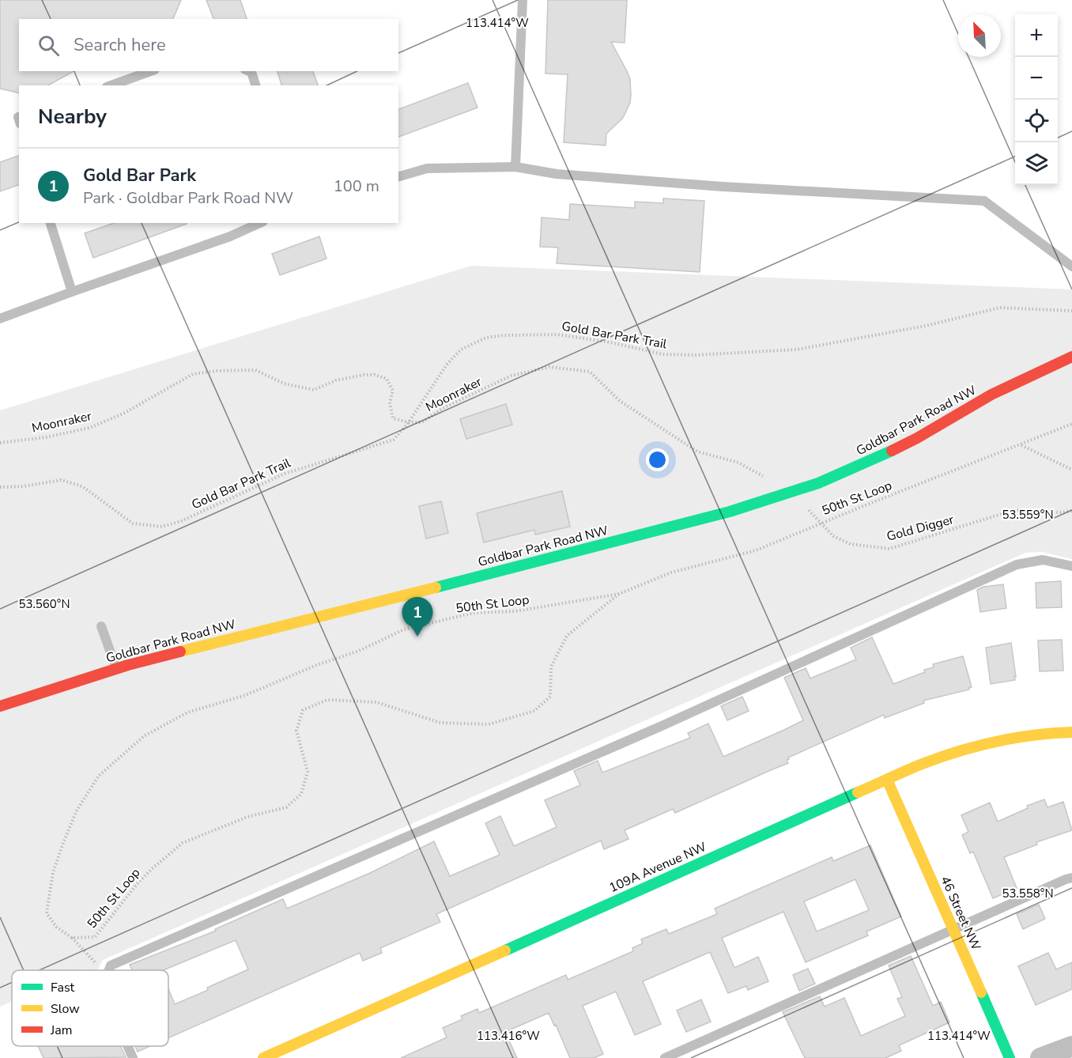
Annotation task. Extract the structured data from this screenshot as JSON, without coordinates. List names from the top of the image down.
{
  "streets": {
    "street": ["Goldbar Park Road NW", "109A Avenue NW", "46 Street NW"],
    "path": [
      "Gold Bar Park Trail",
      "Moonraker",
      "50th St Loop",
      "Gold Digger"
    ]
  },
  "crossings": [
    ["Gold Bar Park Trail", "Moonraker"],
    ["Moonraker", "Goldbar Park Road NW"],
    ["Moonraker", "Gold Digger"],
    ["Goldbar Park Road NW", "Gold Digger"],
    ["109A Avenue NW", "46 Street NW"]
  ],
  "legend": ["Fast", "Slow", "Jam"],
  "north": "top left",
  "page": {
    "map_buttons": ["+", "−"],
    "search": "Search here",
    "heading": "Nearby",
    "list": [
      {
        "mark": "1",
        "name": "Gold Bar Park",
        "note": "Park · Goldbar Park Road NW",
        "value": "100 m"
      }
    ],
    "pins": "1"
  },
  "coordinates": [
    "113.414°W",
    "53.559°N",
    "53.560°N",
    "53.558°N",
    "113.416°W"
  ]
}
